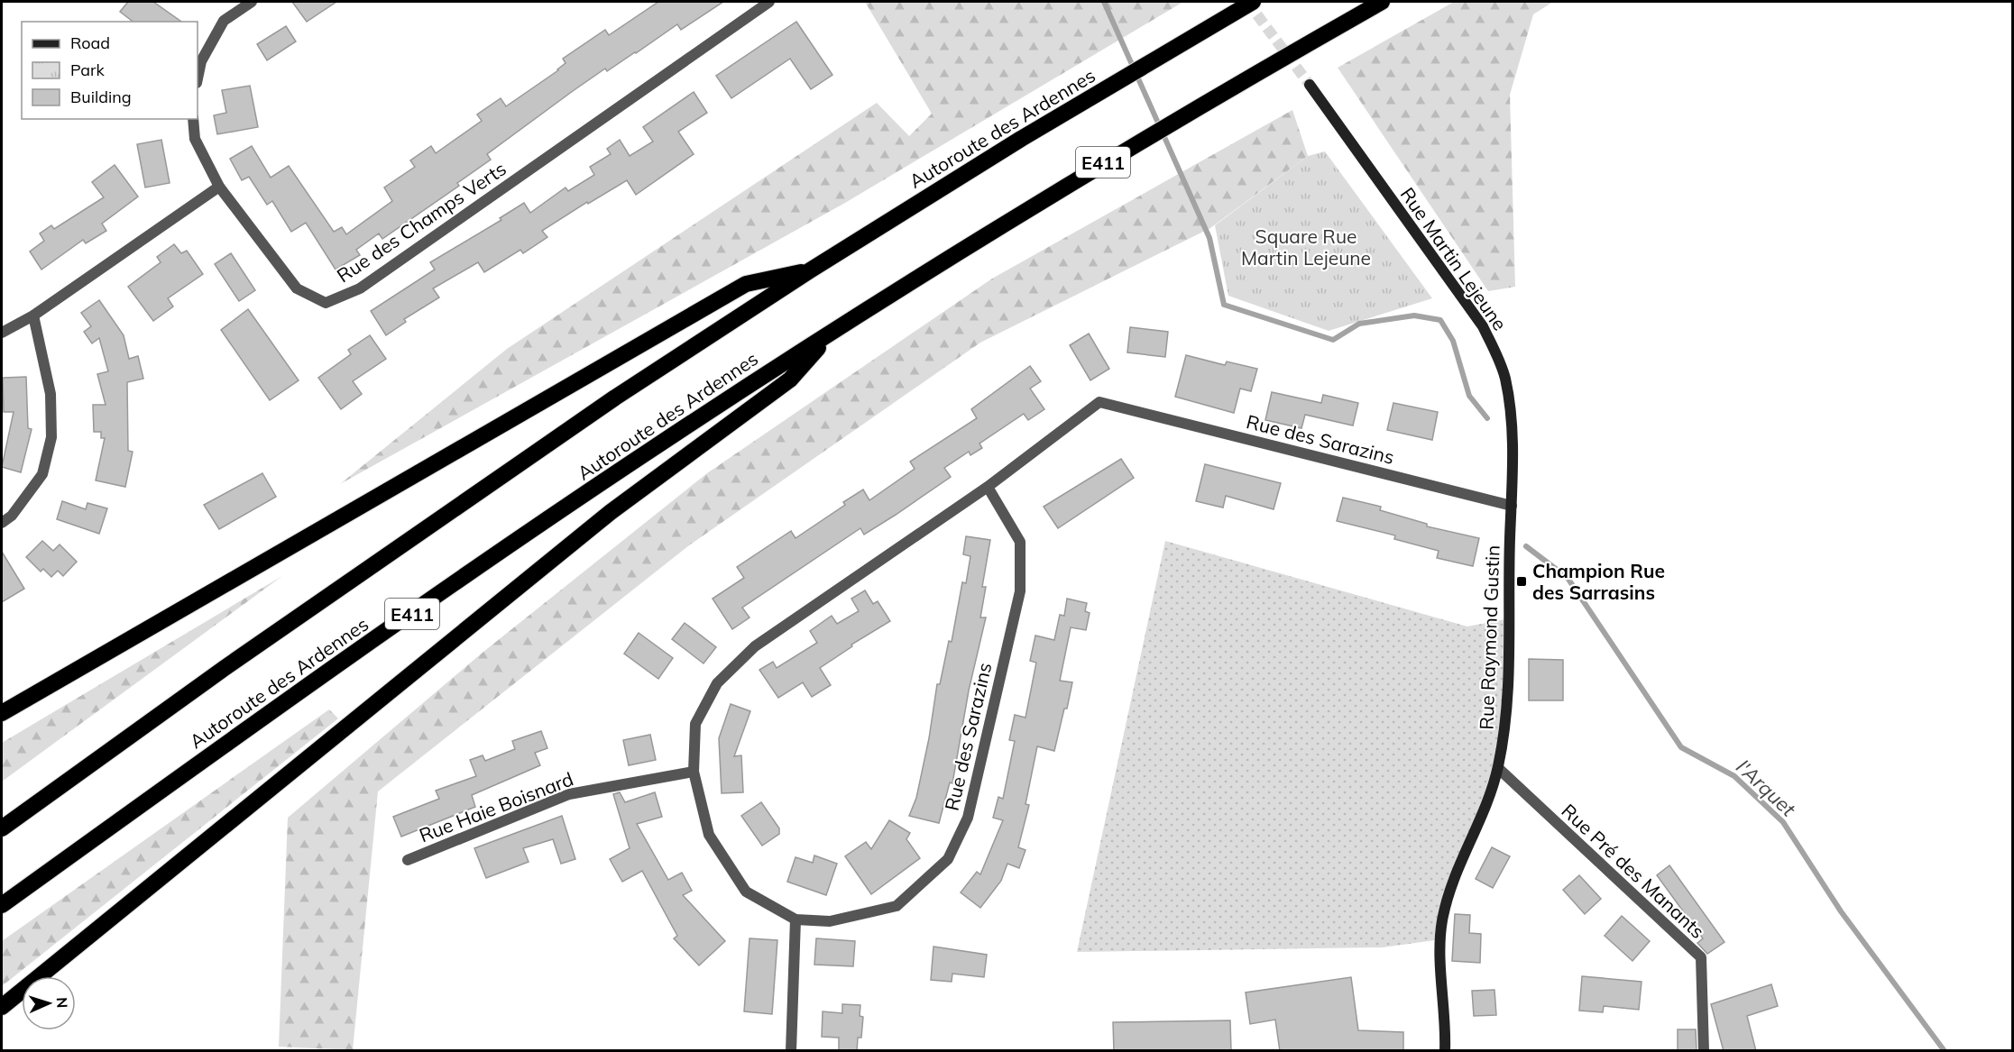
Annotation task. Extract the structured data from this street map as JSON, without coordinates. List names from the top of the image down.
{
  "streets": {
    "highway": ["Autoroute des Ardennes", "E411"],
    "street": [
      "Rue des Champs Verts",
      "Rue Martin Lejeune",
      "Rue des Sarazins",
      "Rue Raymond Gustin",
      "Rue Haie Boisnard",
      "Rue Pré des Manants"
    ]
  },
  "crossings": [
    ["Rue Martin Lejeune", "Rue des Sarazins"],
    ["Rue Martin Lejeune", "Rue Raymond Gustin"],
    ["Rue des Sarazins", "Rue Raymond Gustin"],
    ["Rue des Sarazins", "Rue Haie Boisnard"],
    ["Rue Raymond Gustin", "Rue Pré des Manants"]
  ],
  "water": ["l'Arquet"],
  "parks": ["Square Rue Martin Lejeune"],
  "places": {
    "transit": ["Champion Rue des Sarrasins"]
  },
  "legend": ["Road", "Park", "Building"],
  "north": "right"
}
